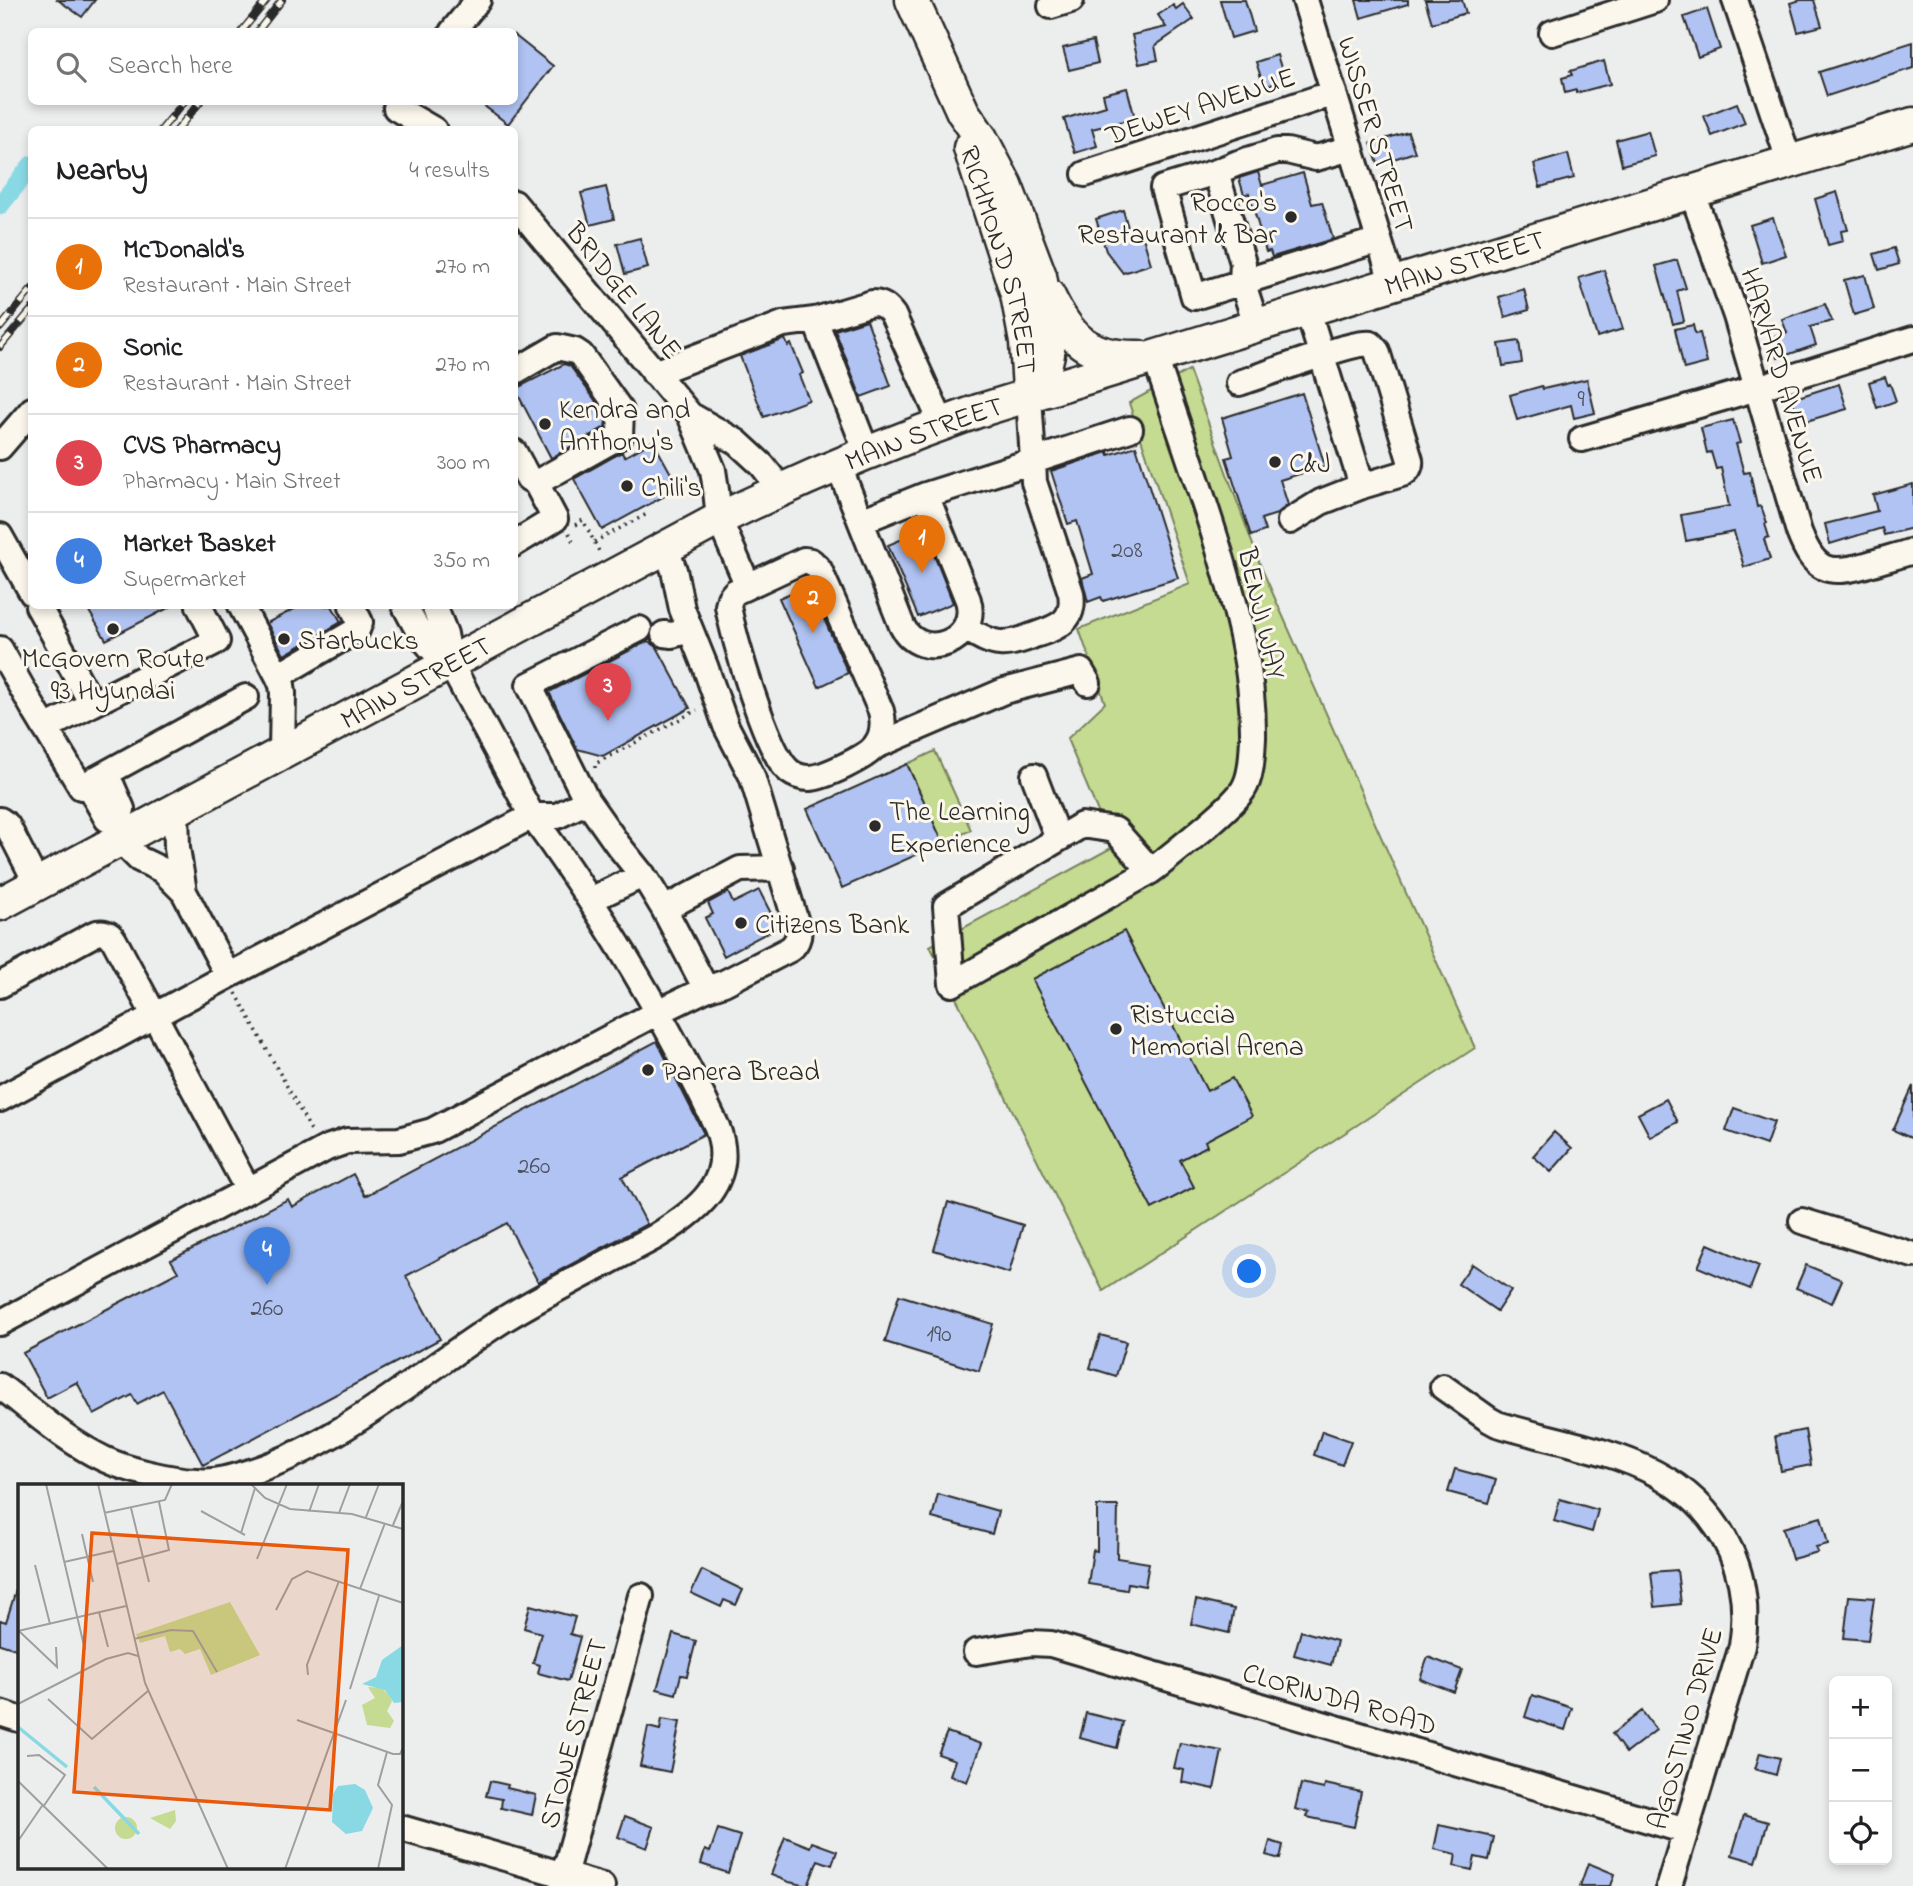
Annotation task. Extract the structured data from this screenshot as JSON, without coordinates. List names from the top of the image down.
{
  "streets": {
    "main road": ["RICHMOND STREET", "MAIN STREET"],
    "street": [
      "DEWEY AVENUE",
      "WISSER STREET",
      "BRIDGE LANE",
      "HARVARD AVENUE",
      "BENJI WAY",
      "CLORINDA ROAD",
      "AGOSTINO DRIVE",
      "STONE STREET"
    ]
  },
  "crossings": [
    ["DEWEY AVENUE", "WISSER STREET"],
    ["WISSER STREET", "MAIN STREET"],
    ["RICHMOND STREET", "MAIN STREET"],
    ["MAIN STREET", "BRIDGE LANE"],
    ["MAIN STREET", "HARVARD AVENUE"],
    ["MAIN STREET", "BENJI WAY"],
    ["CLORINDA ROAD", "AGOSTINO DRIVE"]
  ],
  "places": [
    "Rocco's Restaurant & Bar",
    "Kendra and Anthony's",
    "C&J",
    "Chili's",
    "McGovern Route 93 Hyundai",
    "Starbucks",
    "The Learning Experience",
    "Citizens Bank",
    "Ristuccia Memorial Arena",
    "Panera Bread"
  ],
  "house_numbers": [
    "9",
    "208",
    "260",
    "260",
    "190"
  ],
  "page": {
    "search": "Search here",
    "heading": ["Nearby", "4 results"],
    "list": [
      {
        "mark": "1",
        "name": "McDonald's",
        "note": "Restaurant · Main Street",
        "value": "270 m"
      },
      {
        "mark": "2",
        "name": "Sonic",
        "note": "Restaurant · Main Street",
        "value": "270 m"
      },
      {
        "mark": "3",
        "name": "CVS Pharmacy",
        "note": "Pharmacy · Main Street",
        "value": "300 m"
      },
      {
        "mark": "4",
        "name": "Market Basket",
        "note": "Supermarket",
        "value": "350 m"
      }
    ],
    "pins": [
      "1",
      "2",
      "3",
      "4"
    ],
    "map_buttons": ["+", "−"]
  }
}
